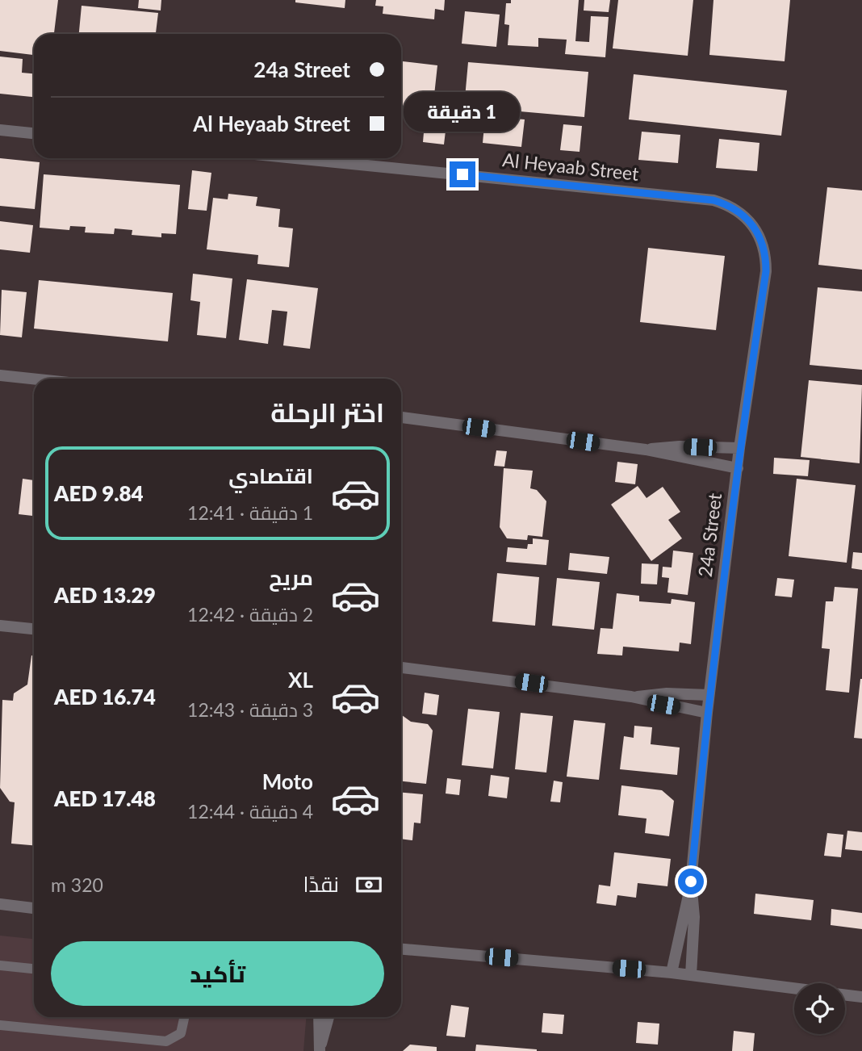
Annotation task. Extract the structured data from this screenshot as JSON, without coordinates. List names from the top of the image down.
{
  "streets": {
    "street": ["Al Heyaab Street", "24a Street"]
  },
  "crossings": [
    ["Al Heyaab Street", "24a Street"]
  ],
  "page": {
    "banner": ["24a Street", "Al Heyaab Street"],
    "bubble": "1 دقيقة",
    "heading": "اختر الرحلة",
    "list": [
      {
        "name": "اقتصادي",
        "note": "1 دقيقة · 12:41",
        "value": "AED 9.84"
      },
      {
        "name": "مريح",
        "note": "2 دقيقة · 12:42",
        "value": "AED 13.29"
      },
      {
        "name": "XL",
        "note": "3 دقيقة · 12:43",
        "value": "AED 16.74"
      },
      {
        "name": "Moto",
        "note": "4 دقيقة · 12:44",
        "value": "AED 17.48"
      }
    ],
    "pay": ["نقدًا", "320 m"],
    "buttons": "تأكيد"
  }
}
